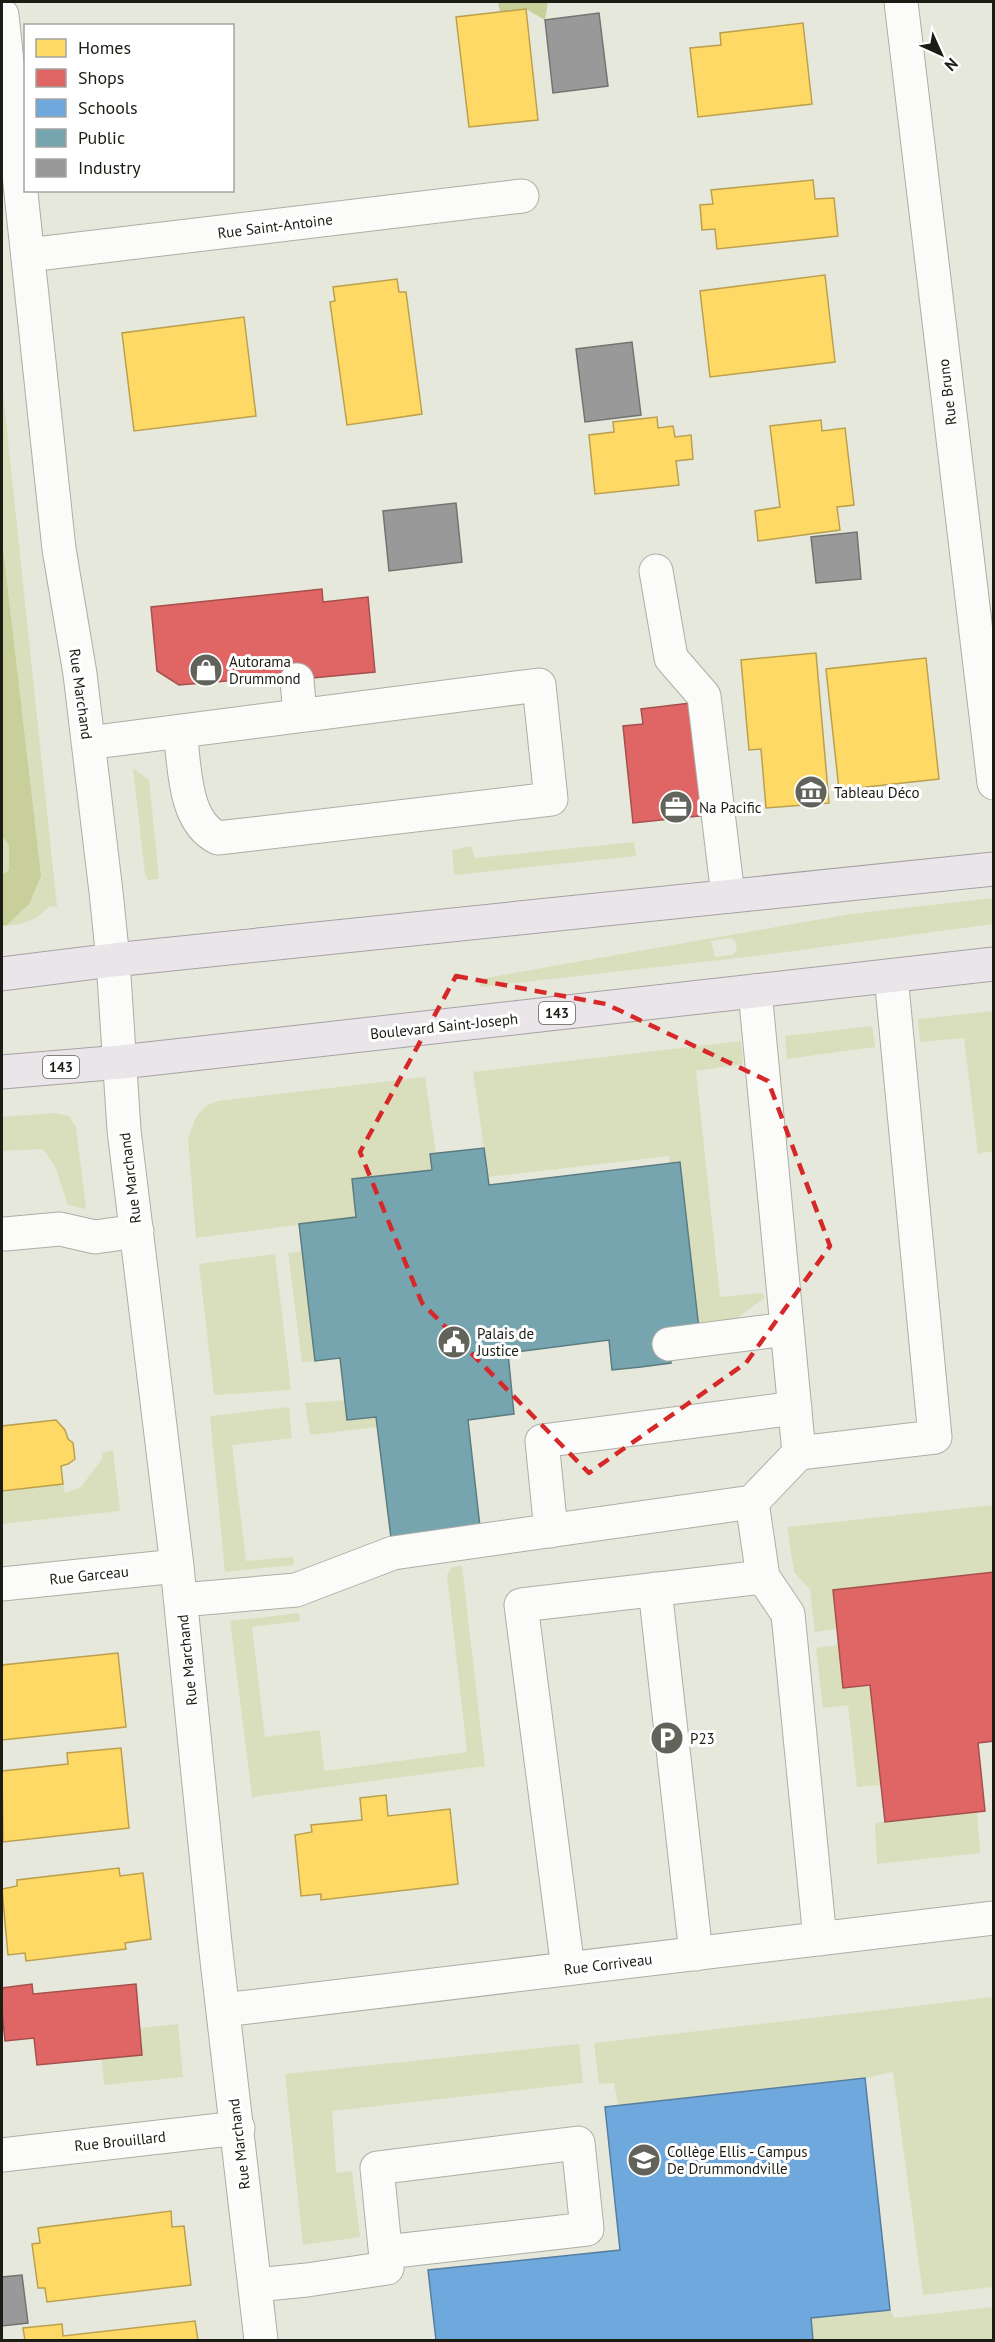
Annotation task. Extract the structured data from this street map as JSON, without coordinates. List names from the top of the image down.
{
  "streets": {
    "main road": ["143", "Boulevard Saint-Joseph"],
    "street": [
      "Rue Saint-Antoine",
      "Rue Bruno",
      "Rue Marchand",
      "Rue Garceau",
      "Rue Corriveau",
      "Rue Brouillard"
    ]
  },
  "crossings": [
    ["Rue Saint-Antoine", "Rue Marchand"],
    ["Rue Marchand", "Boulevard Saint-Joseph"],
    ["Rue Marchand", "Rue Garceau"],
    ["Rue Marchand", "Rue Corriveau"],
    ["Rue Marchand", "Rue Brouillard"]
  ],
  "places": {
    "shop": ["Autorama Drummond"],
    "museum": ["Tableau Déco"],
    "office": ["Na Pacific"],
    "public building": ["Palais de Justice"],
    "parking": ["P23"],
    "school or university": ["Collège Ellis - Campus De Drummondville"]
  },
  "legend": [
    "Homes",
    "Shops",
    "Schools",
    "Public",
    "Industry"
  ],
  "north": "bottom right"
}
